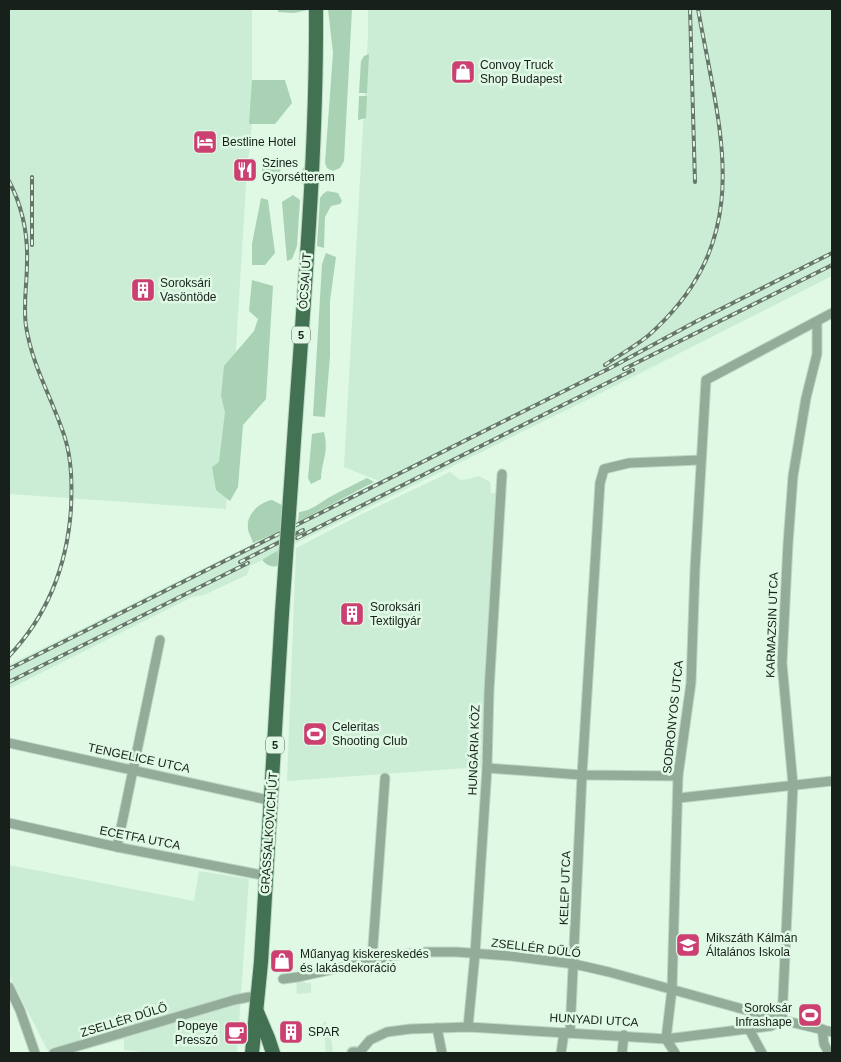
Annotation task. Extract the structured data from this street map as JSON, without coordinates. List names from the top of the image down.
{
  "streets": {
    "main road": ["ÓCSAI ÚT", "5", "GRASSALKOVICH ÚT"],
    "street": [
      "KARMAZSIN UTCA",
      "SODRONYOS UTCA",
      "HUNGÁRIA KÖZ",
      "TENGELICE UTCA",
      "ECETFA UTCA",
      "KELEP UTCA",
      "ZSELLÉR DŰLŐ",
      "HUNYADI UTCA"
    ]
  },
  "crossings": [
    ["ÓCSAI ÚT", "GRASSALKOVICH ÚT"],
    ["KARMAZSIN UTCA", "SODRONYOS UTCA"],
    ["KARMAZSIN UTCA", "ZSELLÉR DŰLŐ"],
    ["KARMAZSIN UTCA", "HUNYADI UTCA"],
    ["SODRONYOS UTCA", "KELEP UTCA"],
    ["SODRONYOS UTCA", "ZSELLÉR DŰLŐ"],
    ["SODRONYOS UTCA", "HUNYADI UTCA"],
    ["HUNGÁRIA KÖZ", "ZSELLÉR DŰLŐ"],
    ["HUNGÁRIA KÖZ", "HUNYADI UTCA"],
    ["GRASSALKOVICH ÚT", "ECETFA UTCA"],
    ["GRASSALKOVICH ÚT", "ZSELLÉR DŰLŐ"],
    ["KELEP UTCA", "ZSELLÉR DŰLŐ"],
    ["KELEP UTCA", "HUNYADI UTCA"],
    ["ZSELLÉR DŰLŐ", "HUNYADI UTCA"]
  ],
  "places": {
    "shop": ["Convoy Truck Shop Budapest", "Műanyag kiskereskedés és lakásdekoráció"],
    "hotel": ["Bestline Hotel"],
    "restaurant": ["Szines Gyorsétterem"],
    "building": ["Soroksári Vasöntöde", "Soroksári Textilgyár", "SPAR"],
    "sports": ["Celeritas Shooting Club", "Soroksár Infrashape"],
    "school or university": ["Mikszáth Kálmán Általános Iskola"],
    "cafe": ["Popeye Presszó"]
  }
}
